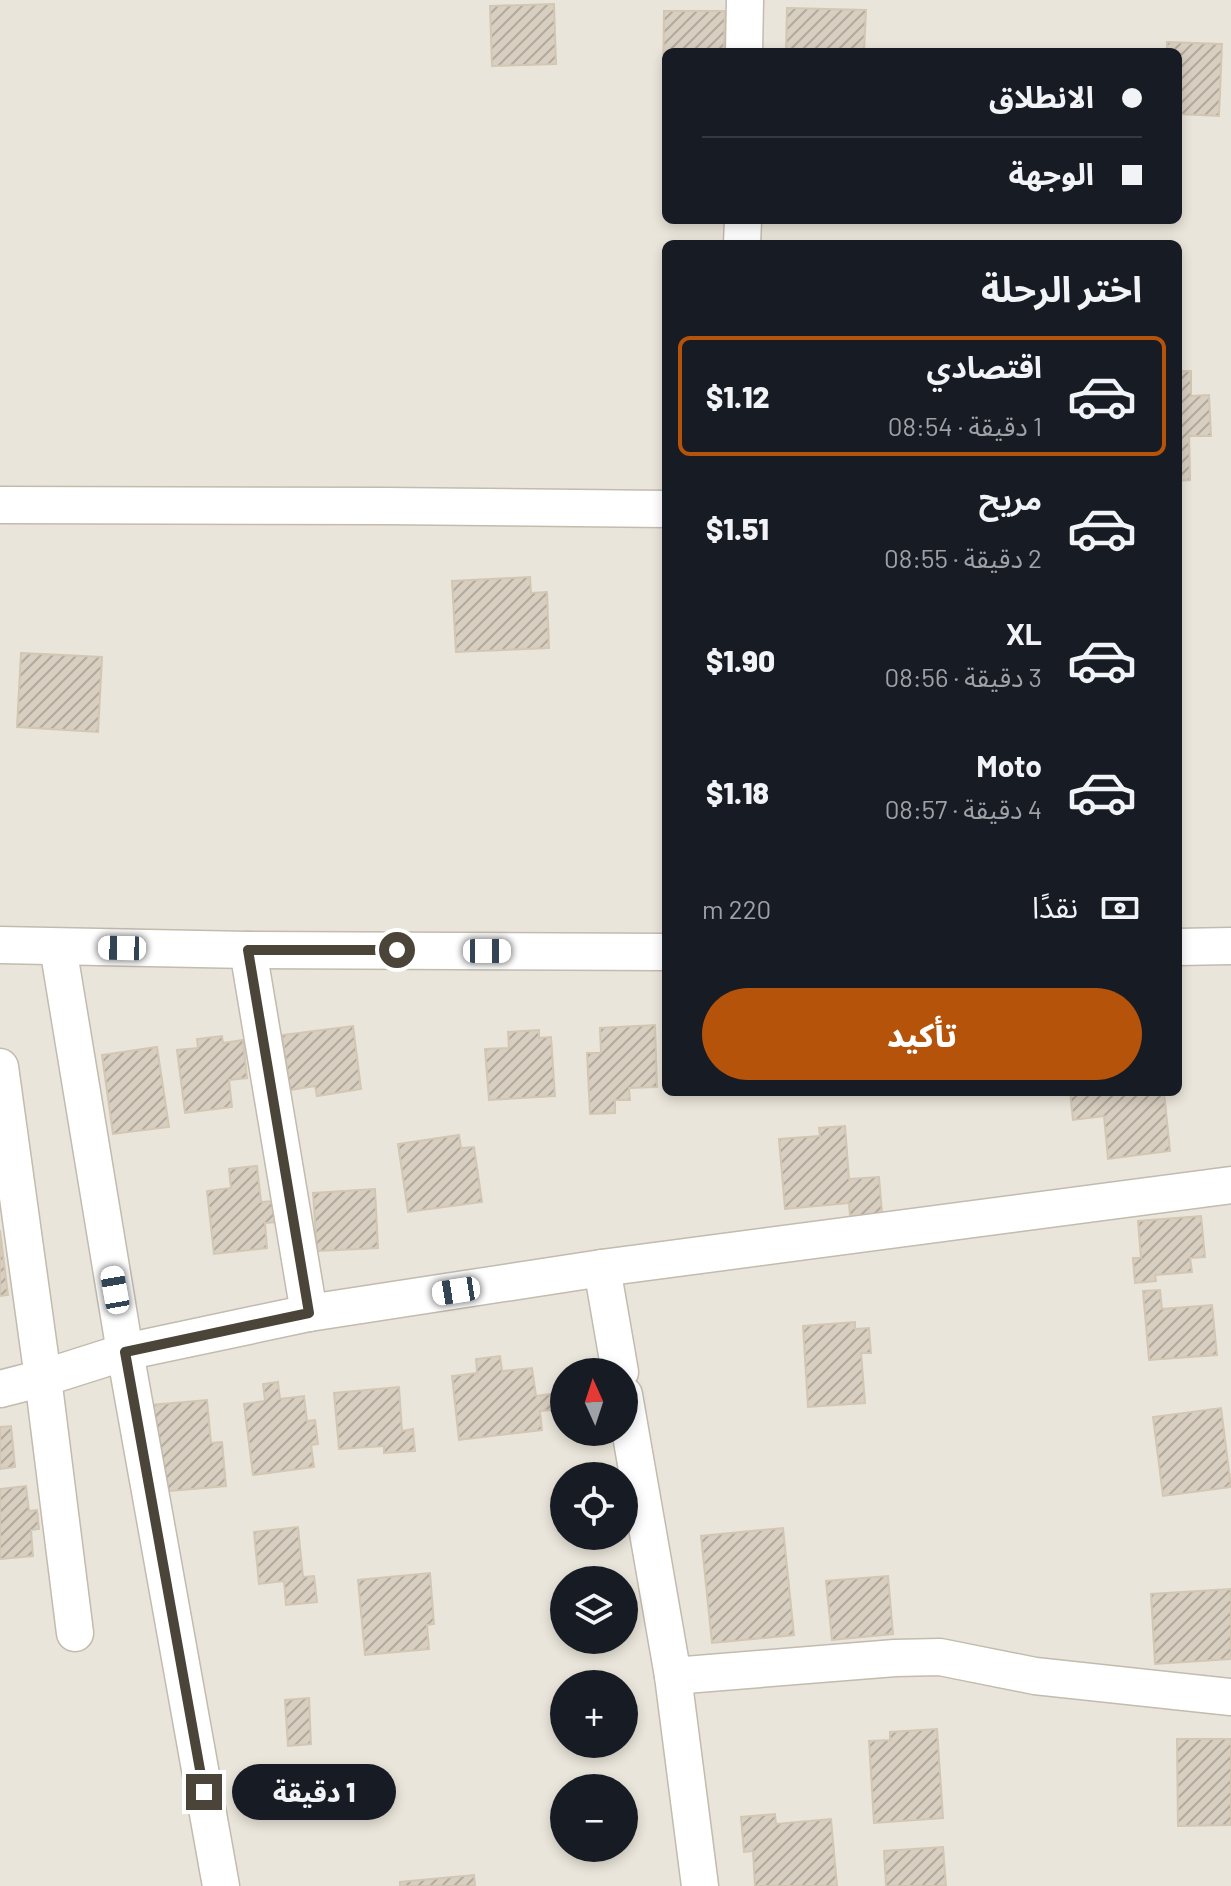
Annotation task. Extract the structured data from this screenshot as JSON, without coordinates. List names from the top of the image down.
{
  "north": "top",
  "page": {
    "banner": ["الانطلاق", "الوجهة"],
    "heading": "اختر الرحلة",
    "list": [
      {
        "name": "اقتصادي",
        "note": "1 دقيقة · 08:54",
        "value": "$1.12"
      },
      {
        "name": "مريح",
        "note": "2 دقيقة · 08:55",
        "value": "$1.51"
      },
      {
        "name": "XL",
        "note": "3 دقيقة · 08:56",
        "value": "$1.90"
      },
      {
        "name": "Moto",
        "note": "4 دقيقة · 08:57",
        "value": "$1.18"
      }
    ],
    "pay": ["نقدًا", "220 m"],
    "buttons": "تأكيد",
    "map_buttons": ["+", "−"],
    "bubble": "1 دقيقة"
  }
}
